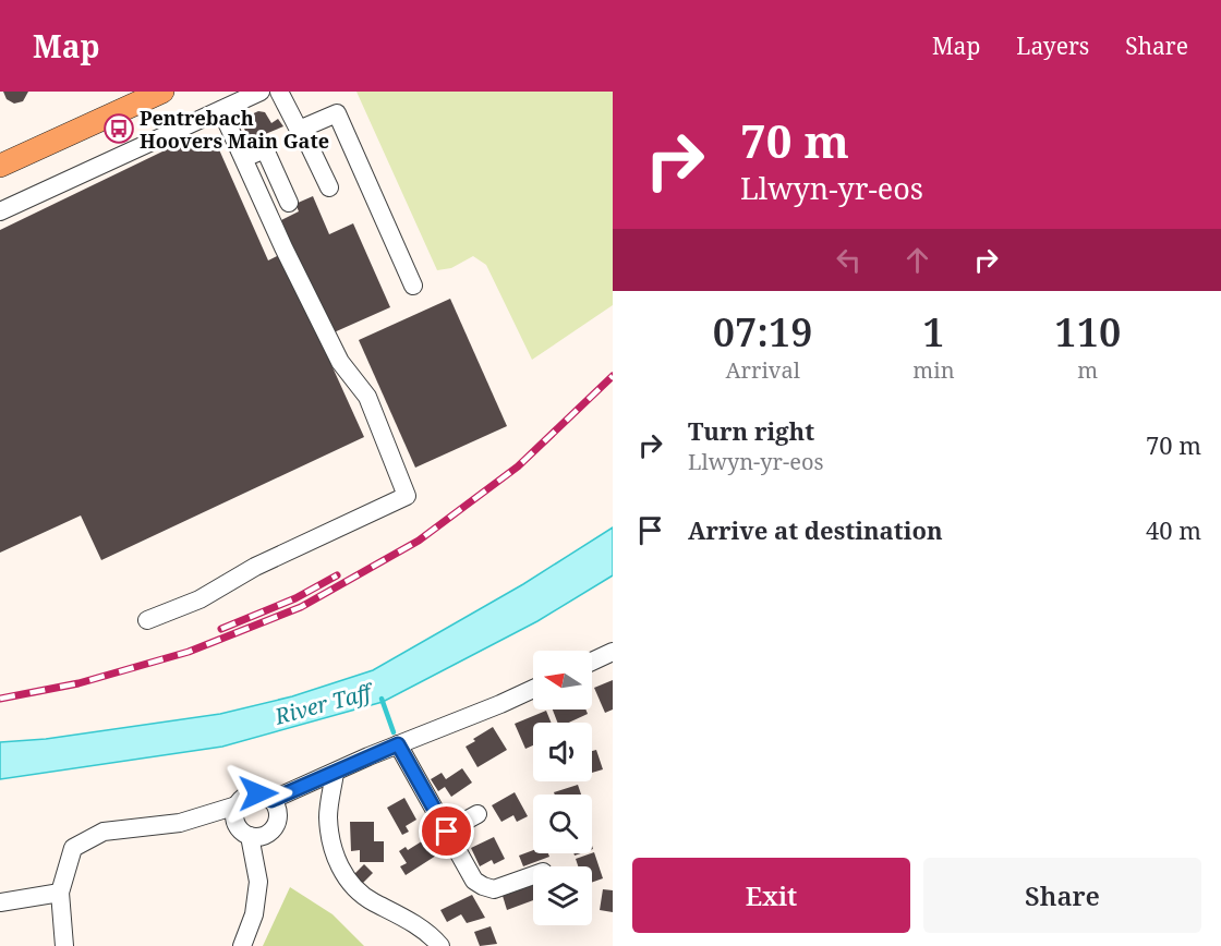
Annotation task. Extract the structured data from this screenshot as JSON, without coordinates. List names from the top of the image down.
{
  "water": ["River Taff"],
  "places": {
    "bus stop": ["Pentrebach Hoovers Main Gate"]
  },
  "north": "left",
  "page": {
    "header": "Map",
    "nav": ["Map", "Layers", "Share"],
    "turn": ["70 m", "Llwyn-yr-eos"],
    "eta": [
      "07:19",
      "Arrival",
      "1",
      "min",
      "110",
      "m"
    ],
    "list": [
      {
        "name": "Turn right",
        "note": "Llwyn-yr-eos",
        "value": "70 m"
      },
      {
        "name": "Arrive at destination",
        "value": "40 m"
      }
    ],
    "buttons": ["Exit", "Share"]
  }
}
